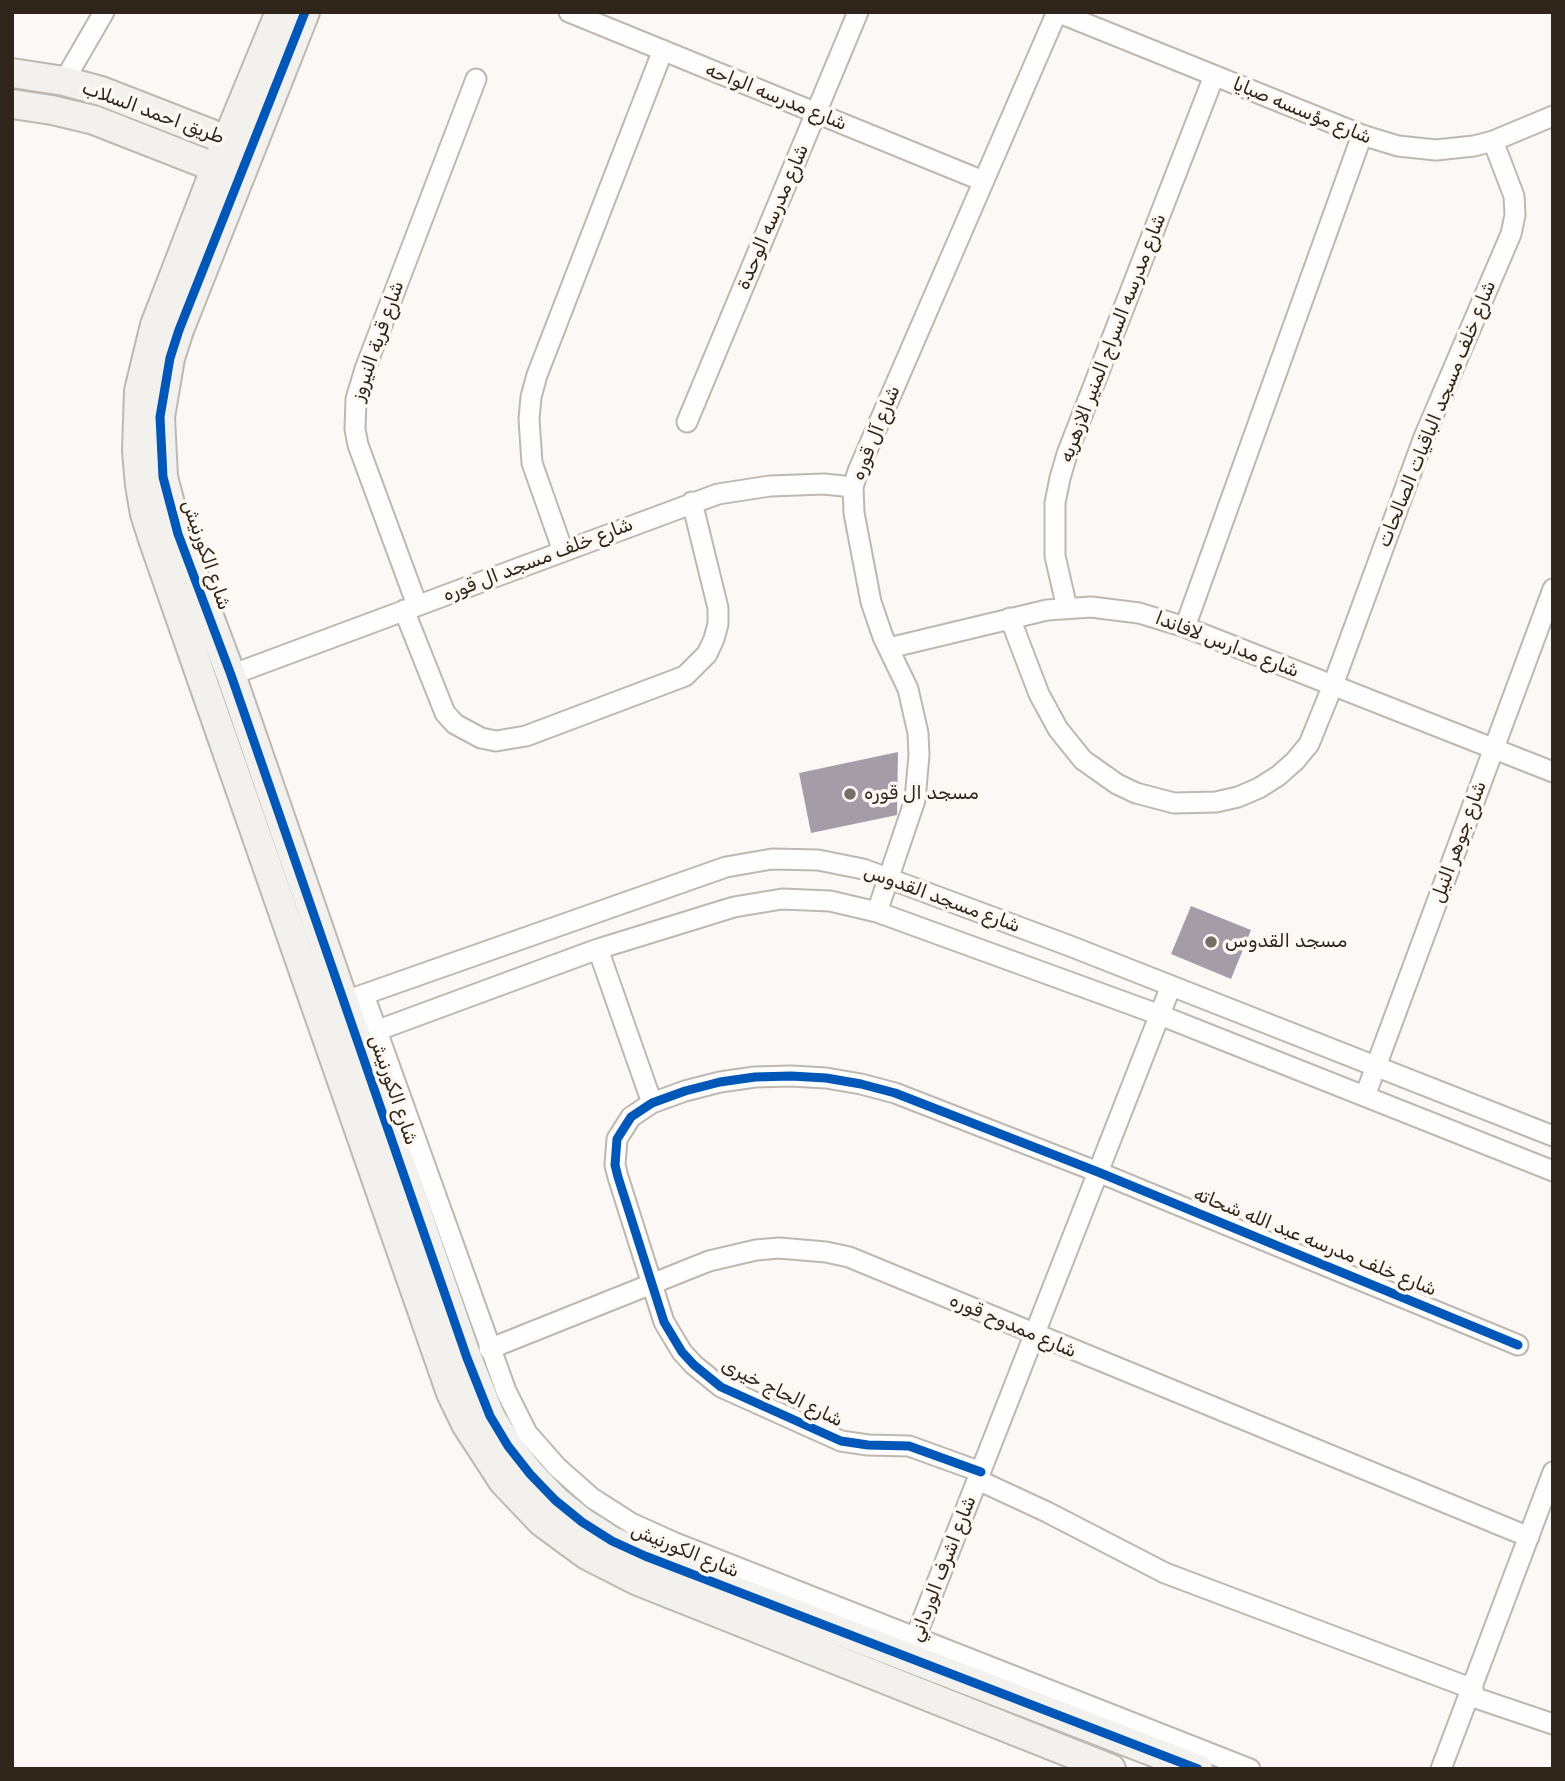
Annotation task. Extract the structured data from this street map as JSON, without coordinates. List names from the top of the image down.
{
  "streets": {
    "street": [
      "شارع مدرسه الواحه",
      "شارع مؤسسه صبايا",
      "طريق احمد السلاب",
      "شارع مدرسه الوحدة",
      "شارع مدرسه السراج المنير الازهريه",
      "شارع قرية النيروز",
      "شارع خلف مسجد الباقيات الصالحات",
      "شارع آل قوره",
      "شارع الكورنيش",
      "شارع خلف مسجد ال قوره",
      "شارع مدارس لافاندا",
      "شارع جوهر النيل",
      "شارع مسجد القدوس",
      "شارع خلف مدرسه عبد الله شحاته",
      "شارع ممدوح قوره",
      "شارع الحاج خيرى",
      "شارع اشرف الورداني"
    ]
  },
  "crossings": [
    ["شارع مدرسه الواحه", "شارع مدرسه الوحدة"],
    ["شارع مدرسه الواحه", "شارع آل قوره"],
    ["شارع مؤسسه صبايا", "شارع مدرسه السراج المنير الازهريه"],
    ["شارع مؤسسه صبايا", "شارع خلف مسجد الباقيات الصالحات"],
    ["شارع مؤسسه صبايا", "شارع آل قوره"],
    ["طريق احمد السلاب", "شارع الكورنيش"],
    ["شارع مدرسه السراج المنير الازهريه", "شارع مدارس لافاندا"],
    ["شارع قرية النيروز", "شارع خلف مسجد ال قوره"],
    ["شارع خلف مسجد الباقيات الصالحات", "شارع مدارس لافاندا"],
    ["شارع آل قوره", "شارع خلف مسجد ال قوره"],
    ["شارع آل قوره", "شارع مدارس لافاندا"],
    ["شارع آل قوره", "شارع مسجد القدوس"],
    ["شارع الكورنيش", "شارع خلف مسجد ال قوره"],
    ["شارع الكورنيش", "شارع مسجد القدوس"],
    ["شارع الكورنيش", "شارع اشرف الورداني"],
    ["شارع مدارس لافاندا", "شارع جوهر النيل"],
    ["شارع جوهر النيل", "شارع مسجد القدوس"],
    ["شارع مسجد القدوس", "شارع اشرف الورداني"],
    ["شارع خلف مدرسه عبد الله شحاته", "شارع الحاج خيرى"],
    ["شارع خلف مدرسه عبد الله شحاته", "شارع اشرف الورداني"],
    ["شارع ممدوح قوره", "شارع الحاج خيرى"],
    ["شارع ممدوح قوره", "شارع اشرف الورداني"],
    ["شارع الحاج خيرى", "شارع اشرف الورداني"]
  ],
  "places": ["مسجد ال قوره", "مسجد القدوس"]
}
